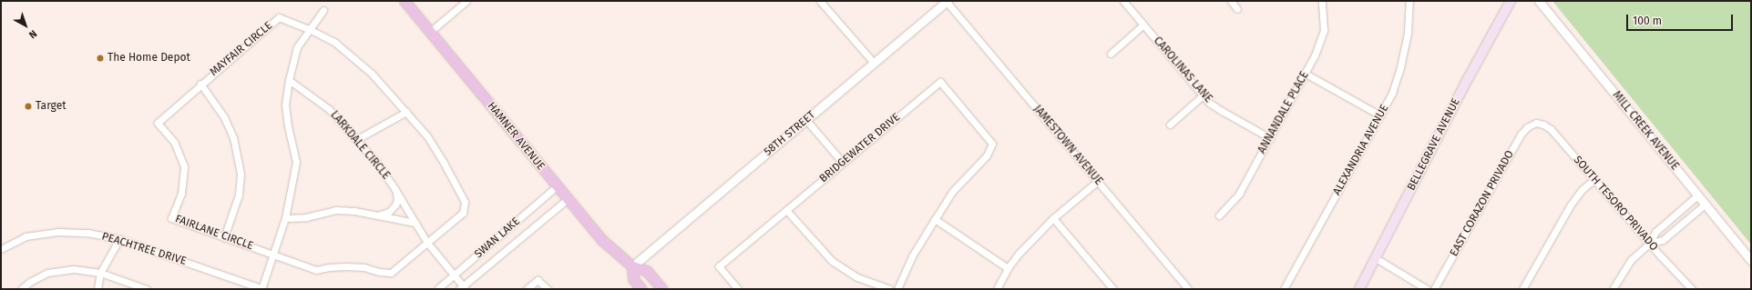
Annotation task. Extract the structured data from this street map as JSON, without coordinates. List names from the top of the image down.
{
  "streets": {
    "main road": ["HAMNER AVENUE", "BELLEGRAVE AVENUE"],
    "street": [
      "MAYFAIR CIRCLE",
      "CAROLINAS LANE",
      "ANNANDALE PLACE",
      "MILL CREEK AVENUE",
      "58TH STREET",
      "LARKDALE CIRCLE",
      "JAMESTOWN AVENUE",
      "BRIDGEWATER DRIVE",
      "ALEXANDRIA AVENUE",
      "EAST CORAZON PRIVADO",
      "SOUTH TESORO PRIVADO",
      "FAIRLANE CIRCLE",
      "SWAN LAKE",
      "PEACHTREE DRIVE"
    ]
  },
  "crossings": [
    ["MAYFAIR CIRCLE", "FAIRLANE CIRCLE"],
    ["CAROLINAS LANE", "ANNANDALE PLACE"],
    ["58TH STREET", "HAMNER AVENUE"],
    ["58TH STREET", "JAMESTOWN AVENUE"],
    ["HAMNER AVENUE", "SWAN LAKE"],
    ["LARKDALE CIRCLE", "FAIRLANE CIRCLE"],
    ["LARKDALE CIRCLE", "SWAN LAKE"],
    ["EAST CORAZON PRIVADO", "SOUTH TESORO PRIVADO"]
  ],
  "places": ["The Home Depot", "Target"],
  "scale_bar": "100 m",
  "north": "bottom right"
}
